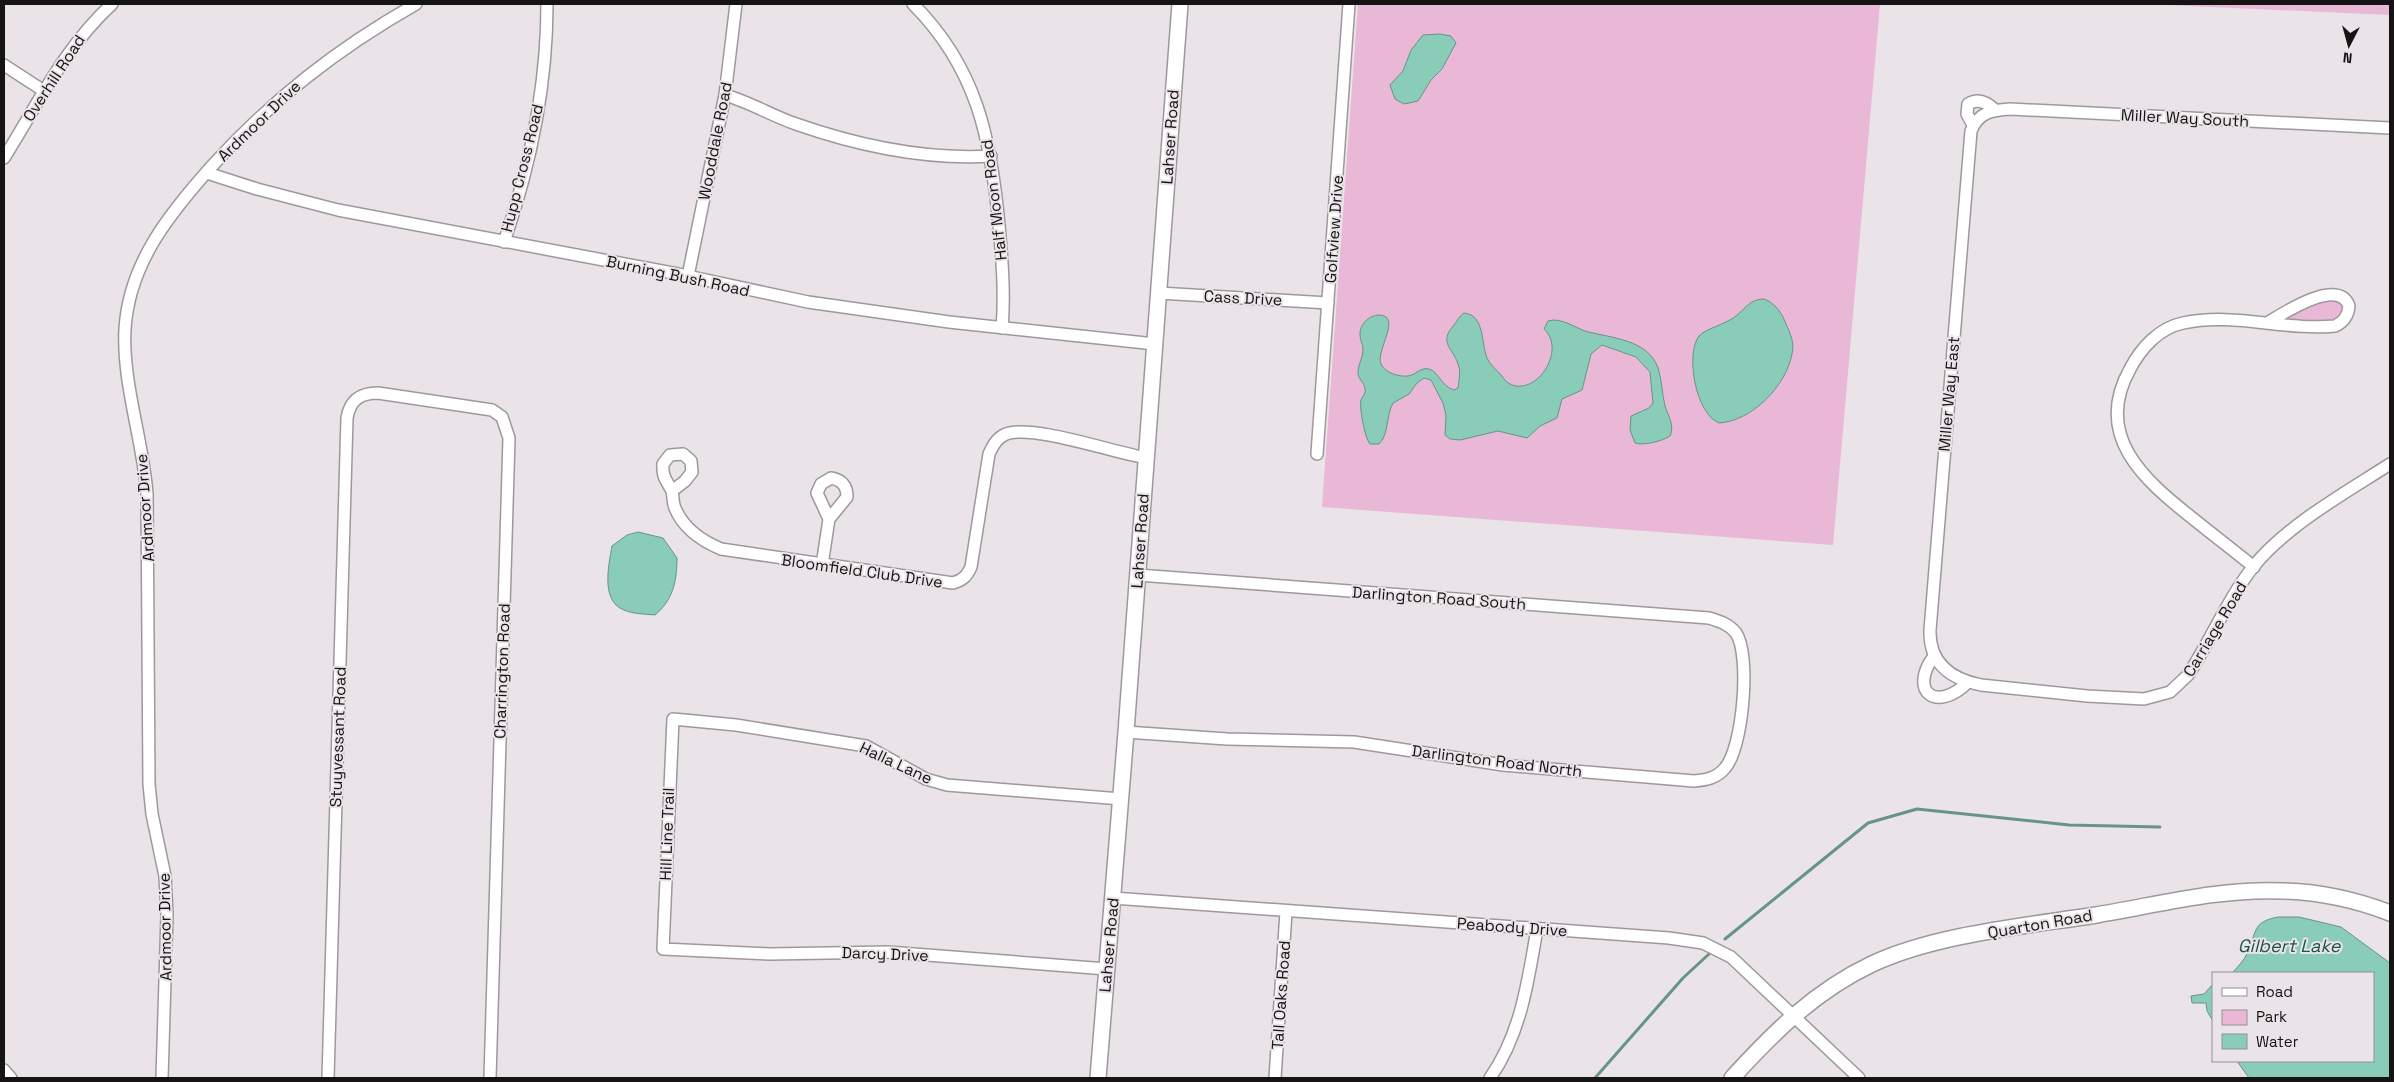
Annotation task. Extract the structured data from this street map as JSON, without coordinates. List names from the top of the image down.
{
  "streets": {
    "street": [
      "Overhill Road",
      "Miller Way South",
      "Ardmoor Drive",
      "Lahser Road",
      "Wooddale Road",
      "Hupp Cross Road",
      "Half Moon Road",
      "Golfview Drive",
      "Burning Bush Road",
      "Cass Drive",
      "Miller Way East",
      "Bloomfield Club Drive",
      "Darlington Road South",
      "Carriage Road",
      "Charrington Road",
      "Stuyvessant Road",
      "Darlington Road North",
      "Halla Lane",
      "Hill Line Trail",
      "Quarton Road",
      "Peabody Drive",
      "Darcy Drive",
      "Tall Oaks Road"
    ]
  },
  "crossings": [
    ["Miller Way South", "Miller Way East"],
    ["Ardmoor Drive", "Burning Bush Road"],
    ["Lahser Road", "Burning Bush Road"],
    ["Lahser Road", "Cass Drive"],
    ["Lahser Road", "Bloomfield Club Drive"],
    ["Lahser Road", "Darlington Road South"],
    ["Lahser Road", "Darlington Road North"],
    ["Lahser Road", "Halla Lane"],
    ["Lahser Road", "Peabody Drive"],
    ["Lahser Road", "Darcy Drive"],
    ["Wooddale Road", "Burning Bush Road"],
    ["Hupp Cross Road", "Burning Bush Road"],
    ["Half Moon Road", "Burning Bush Road"],
    ["Golfview Drive", "Cass Drive"],
    ["Miller Way East", "Carriage Road"],
    ["Darlington Road South", "Darlington Road North"],
    ["Charrington Road", "Stuyvessant Road"],
    ["Halla Lane", "Hill Line Trail"],
    ["Hill Line Trail", "Darcy Drive"],
    ["Quarton Road", "Peabody Drive"],
    ["Peabody Drive", "Tall Oaks Road"]
  ],
  "water": ["Gilbert Lake"],
  "legend": ["Road", "Park", "Water"],
  "north": "bottom"
}
